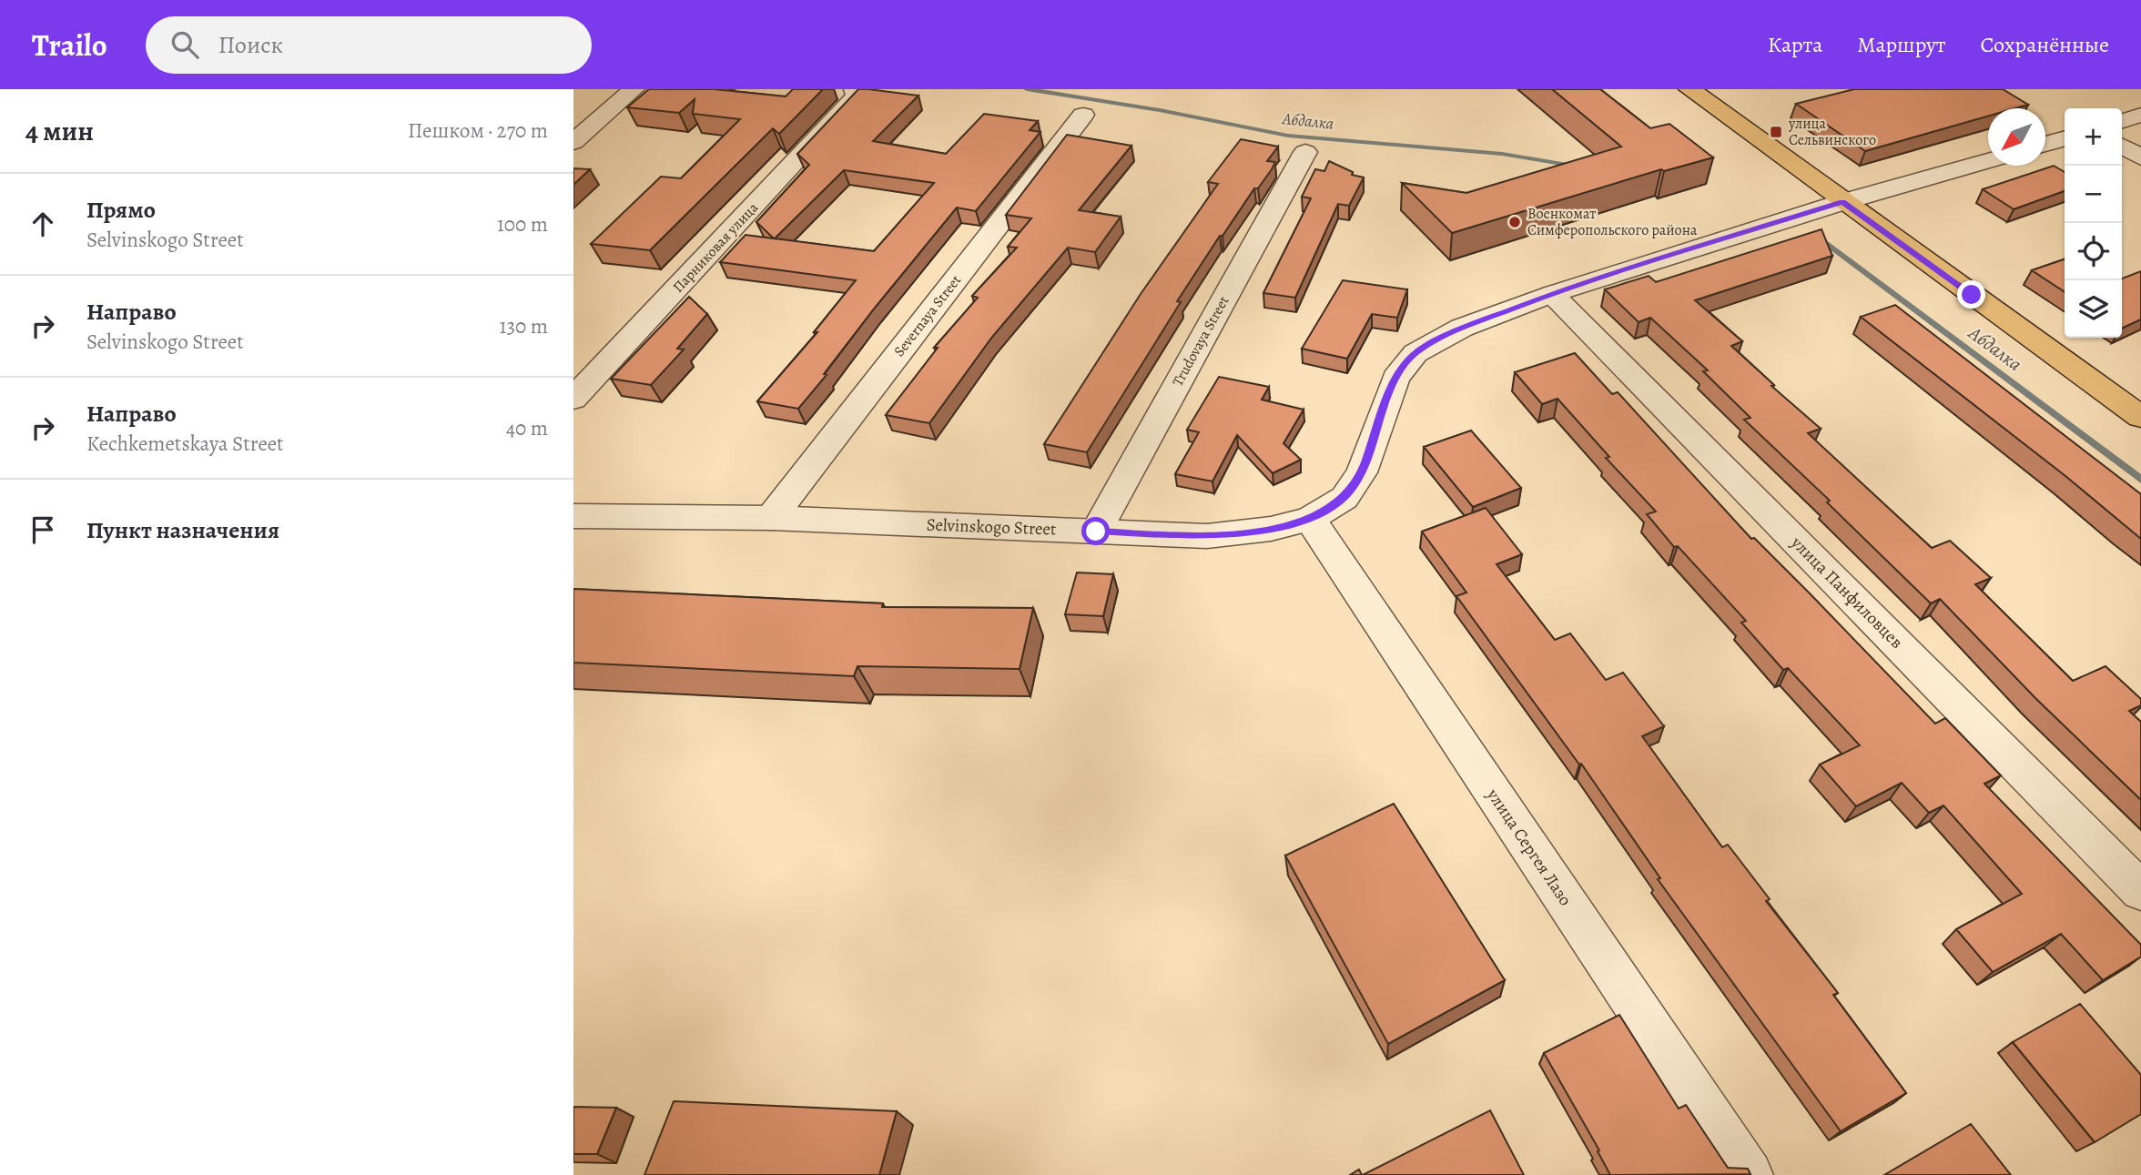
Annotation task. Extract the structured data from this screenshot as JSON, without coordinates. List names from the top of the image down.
{
  "streets": {
    "street": [
      "Парниковая улица",
      "Severnaya Street",
      "Trudovaya Street",
      "Selvinskogo Street",
      "улица Панфиловцев",
      "улица Сергея Лазо"
    ]
  },
  "crossings": [
    ["Severnaya Street", "Selvinskogo Street"],
    ["Trudovaya Street", "Selvinskogo Street"],
    ["Selvinskogo Street", "улица Панфиловцев"],
    ["Selvinskogo Street", "улица Сергея Лазо"]
  ],
  "water": ["Абдалка"],
  "places": {
    "transit": ["улица Сельвинского"],
    "other": ["Военкомат Симферопольского района"]
  },
  "north": "bottom left",
  "page": {
    "header": "Trailo",
    "search": "Поиск",
    "nav": ["Карта", "Маршрут", "Сохранённые"],
    "heading": ["4 мин", "Пешком · 270 m"],
    "map_buttons": ["+", "−"],
    "list": [
      ["Прямо", "Selvinskogo Street", "100 m"],
      ["Направо", "Selvinskogo Street", "130 m"],
      ["Направо", "Kechkemetskaya Street", "40 m"],
      "Пункт назначения"
    ]
  }
}
